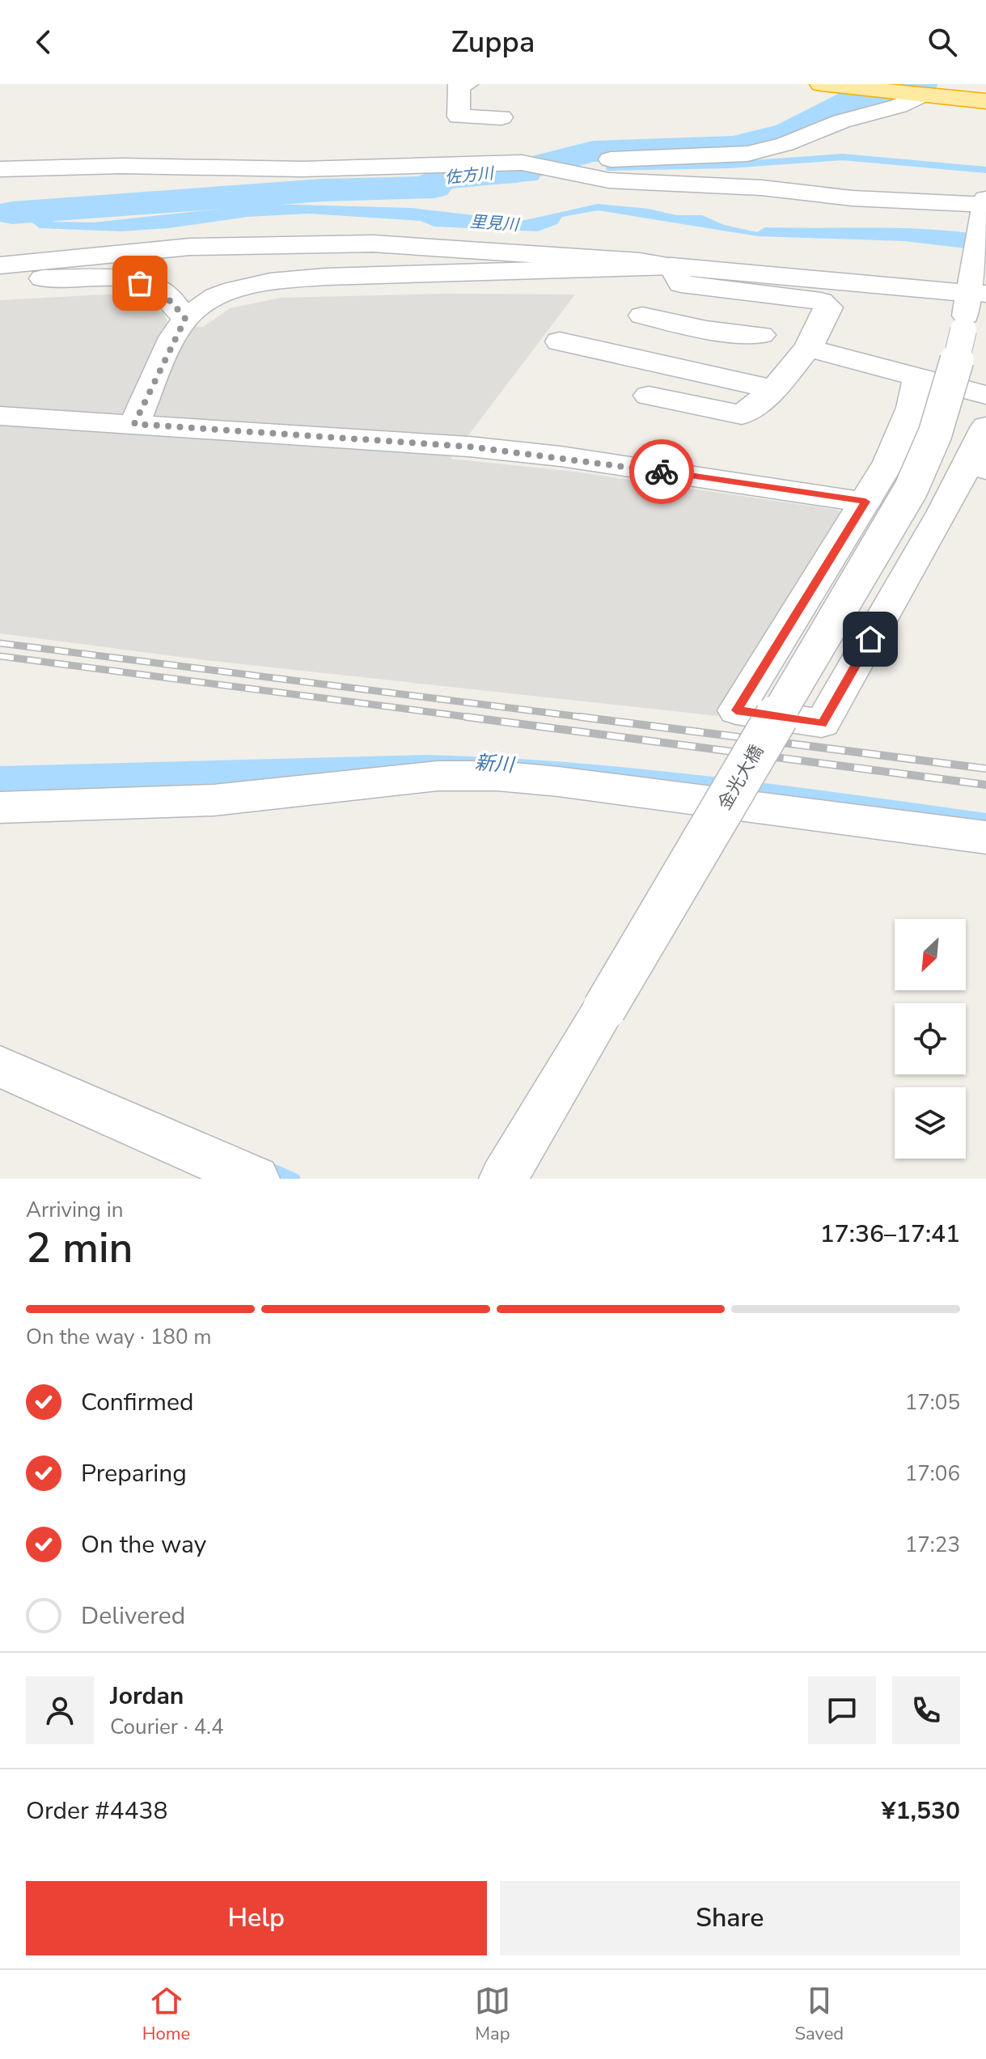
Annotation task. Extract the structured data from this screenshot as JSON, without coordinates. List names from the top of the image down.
{
  "streets": {
    "street": ["金光大橋"]
  },
  "water": ["佐方川", "里見川", "新川"],
  "north": "bottom left",
  "page": {
    "header": "Zuppa",
    "heading": ["2 min", "Arriving in", "17:36–17:41"],
    "panel": [
      "Jordan",
      "Courier · 4.4",
      "Order #4438",
      "¥1,530"
    ],
    "bar": "On the way · 180 m",
    "list": [
      ["Confirmed", "17:05"],
      ["Preparing", "17:06"],
      ["On the way", "17:23"],
      "Delivered"
    ],
    "buttons": ["Help", "Share"],
    "tabs": ["Home", "Map", "Saved"]
  }
}
